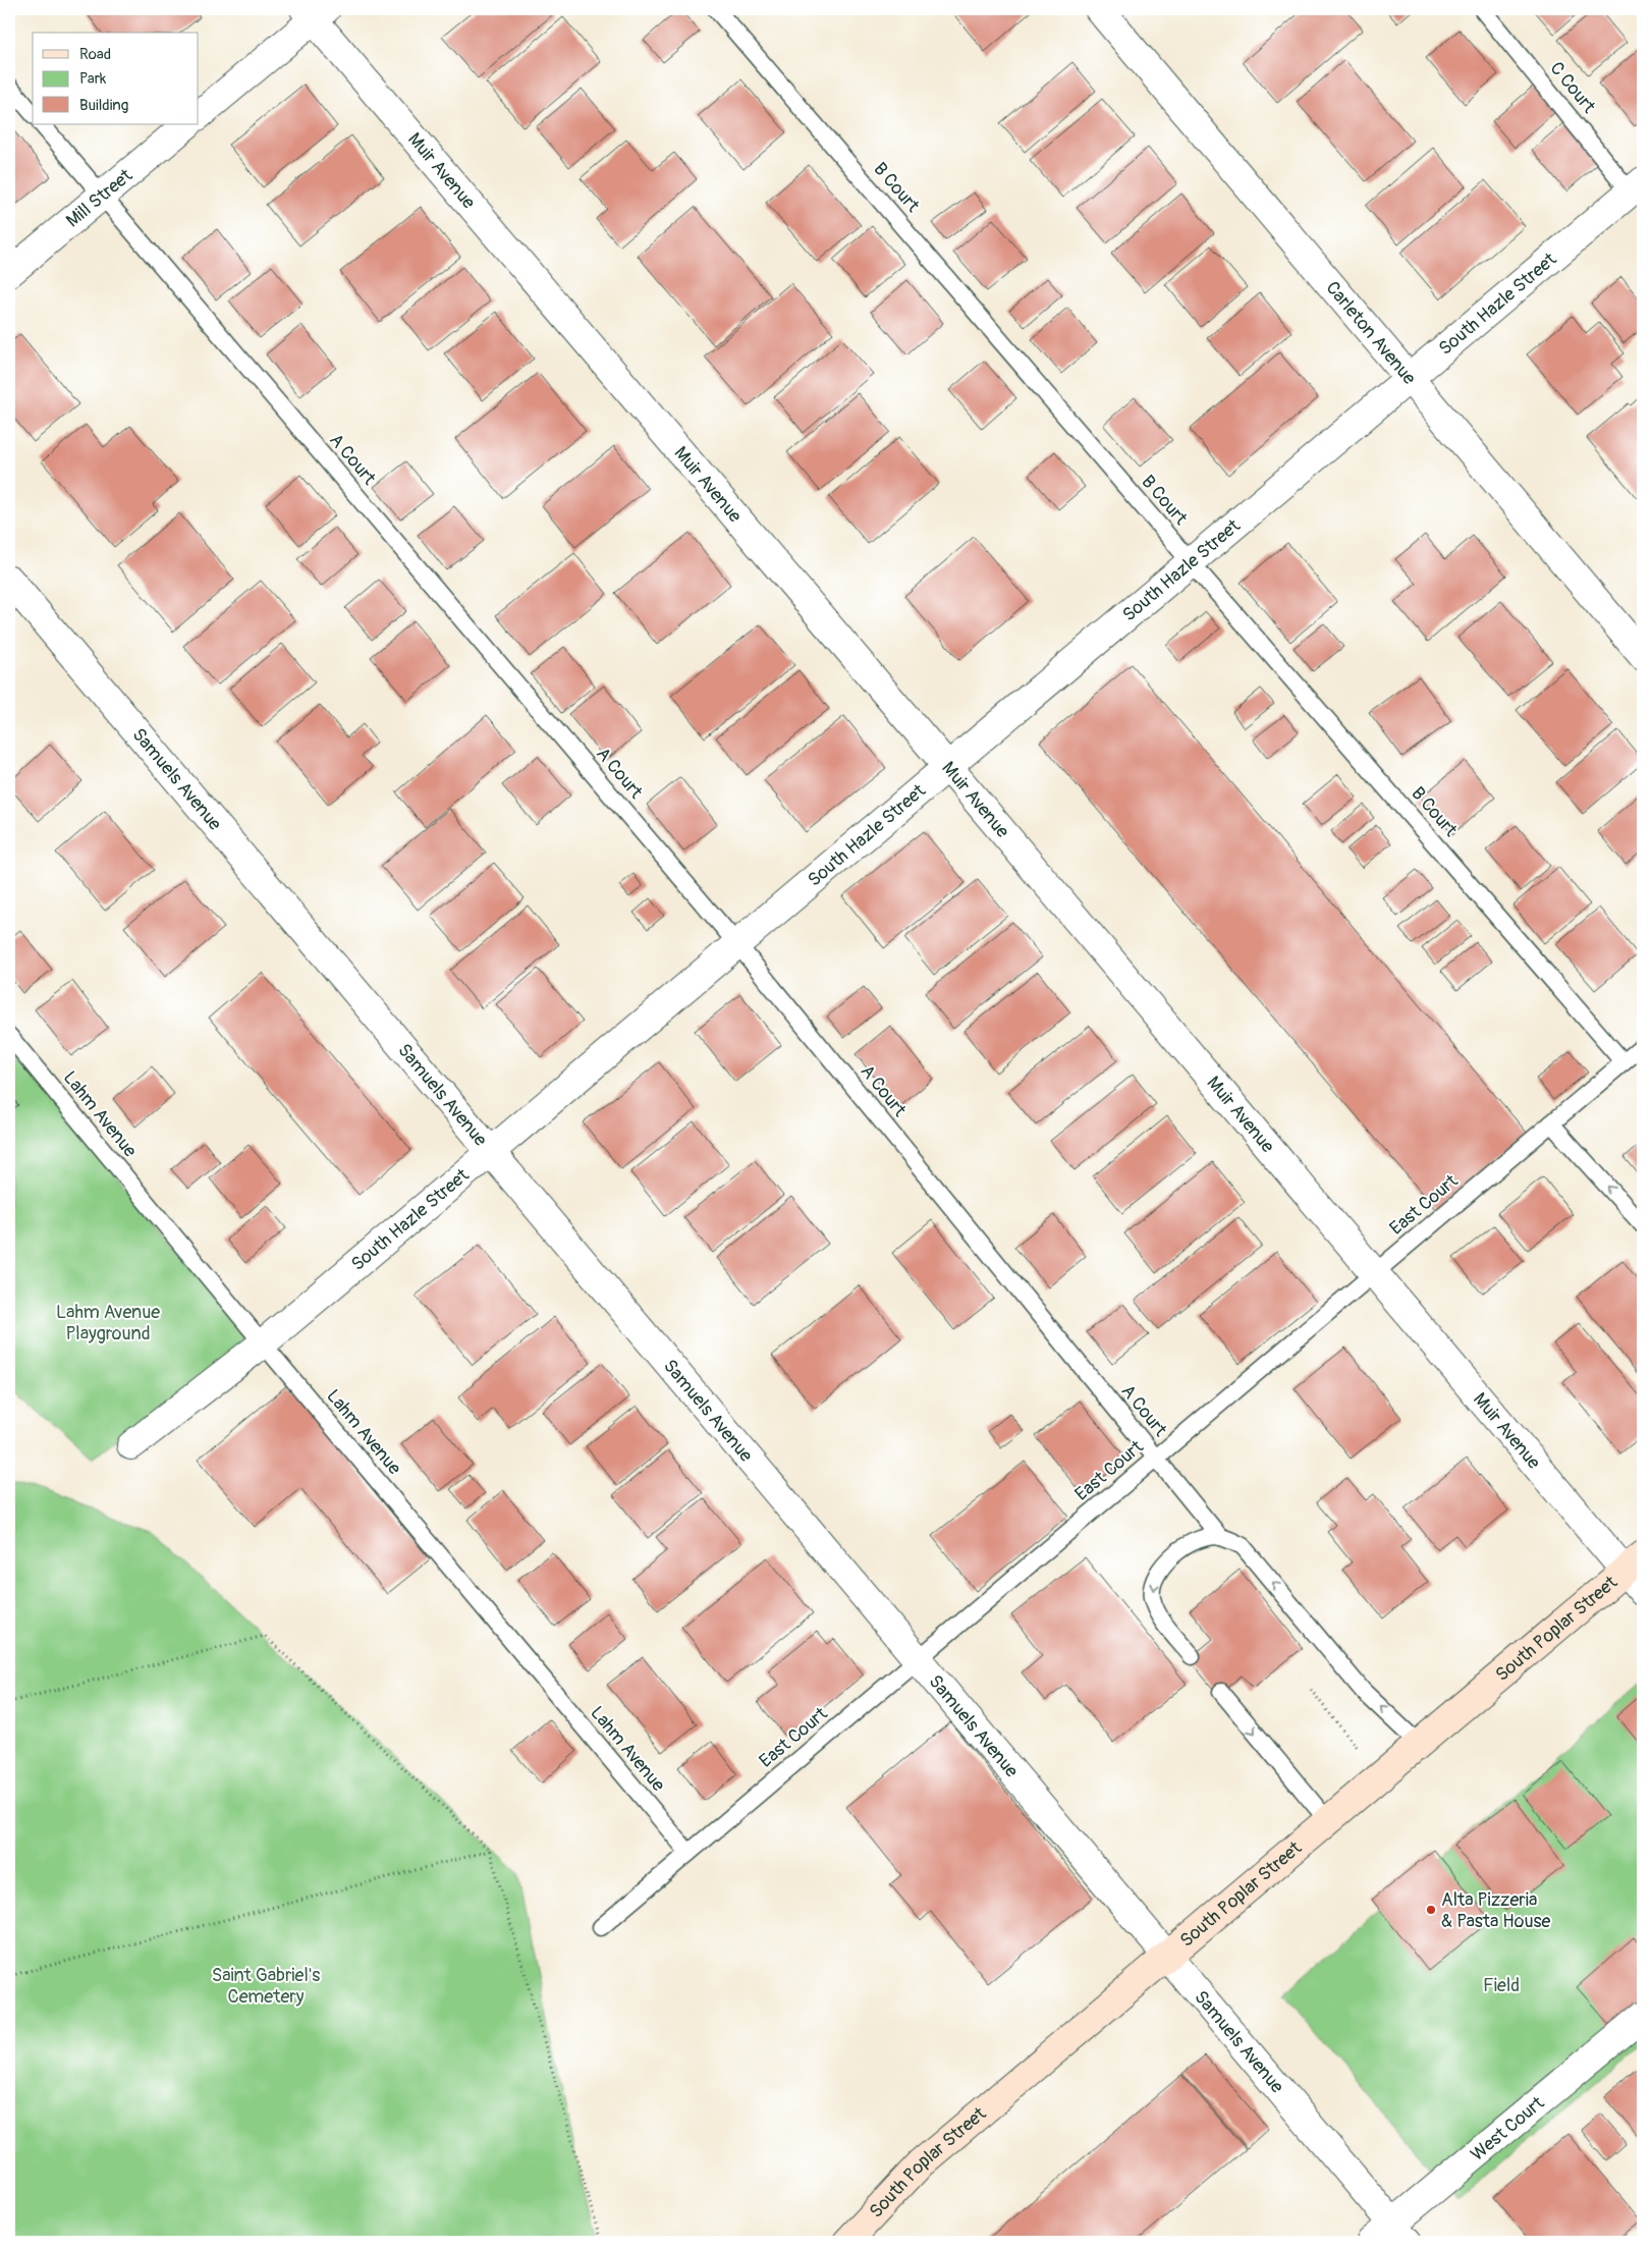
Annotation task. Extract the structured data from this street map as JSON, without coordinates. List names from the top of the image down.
{
  "streets": {
    "main road": ["South Poplar Street"],
    "street": [
      "Muir Avenue",
      "Mill Street",
      "South Hazle Street",
      "Carleton Avenue",
      "Samuels Avenue",
      "West Court"
    ],
    "lane": [
      "C Court",
      "B Court",
      "A Court",
      "Lahm Avenue",
      "East Court"
    ]
  },
  "crossings": [
    ["C Court", "South Hazle Street"],
    ["Muir Avenue", "South Hazle Street"],
    ["Muir Avenue", "East Court"],
    ["Muir Avenue", "South Poplar Street"],
    ["B Court", "South Hazle Street"],
    ["B Court", "East Court"],
    ["Mill Street", "A Court"],
    ["South Hazle Street", "Carleton Avenue"],
    ["South Hazle Street", "A Court"],
    ["South Hazle Street", "Samuels Avenue"],
    ["South Hazle Street", "Lahm Avenue"],
    ["A Court", "East Court"],
    ["Samuels Avenue", "East Court"],
    ["Samuels Avenue", "South Poplar Street"],
    ["Samuels Avenue", "West Court"],
    ["Lahm Avenue", "East Court"]
  ],
  "parks": ["Lahm Avenue Playground", "Saint Gabriel's Cemetery", "Field"],
  "places": ["Alta Pizzeria & Pasta House"],
  "legend": ["Road", "Park", "Building"]
}
